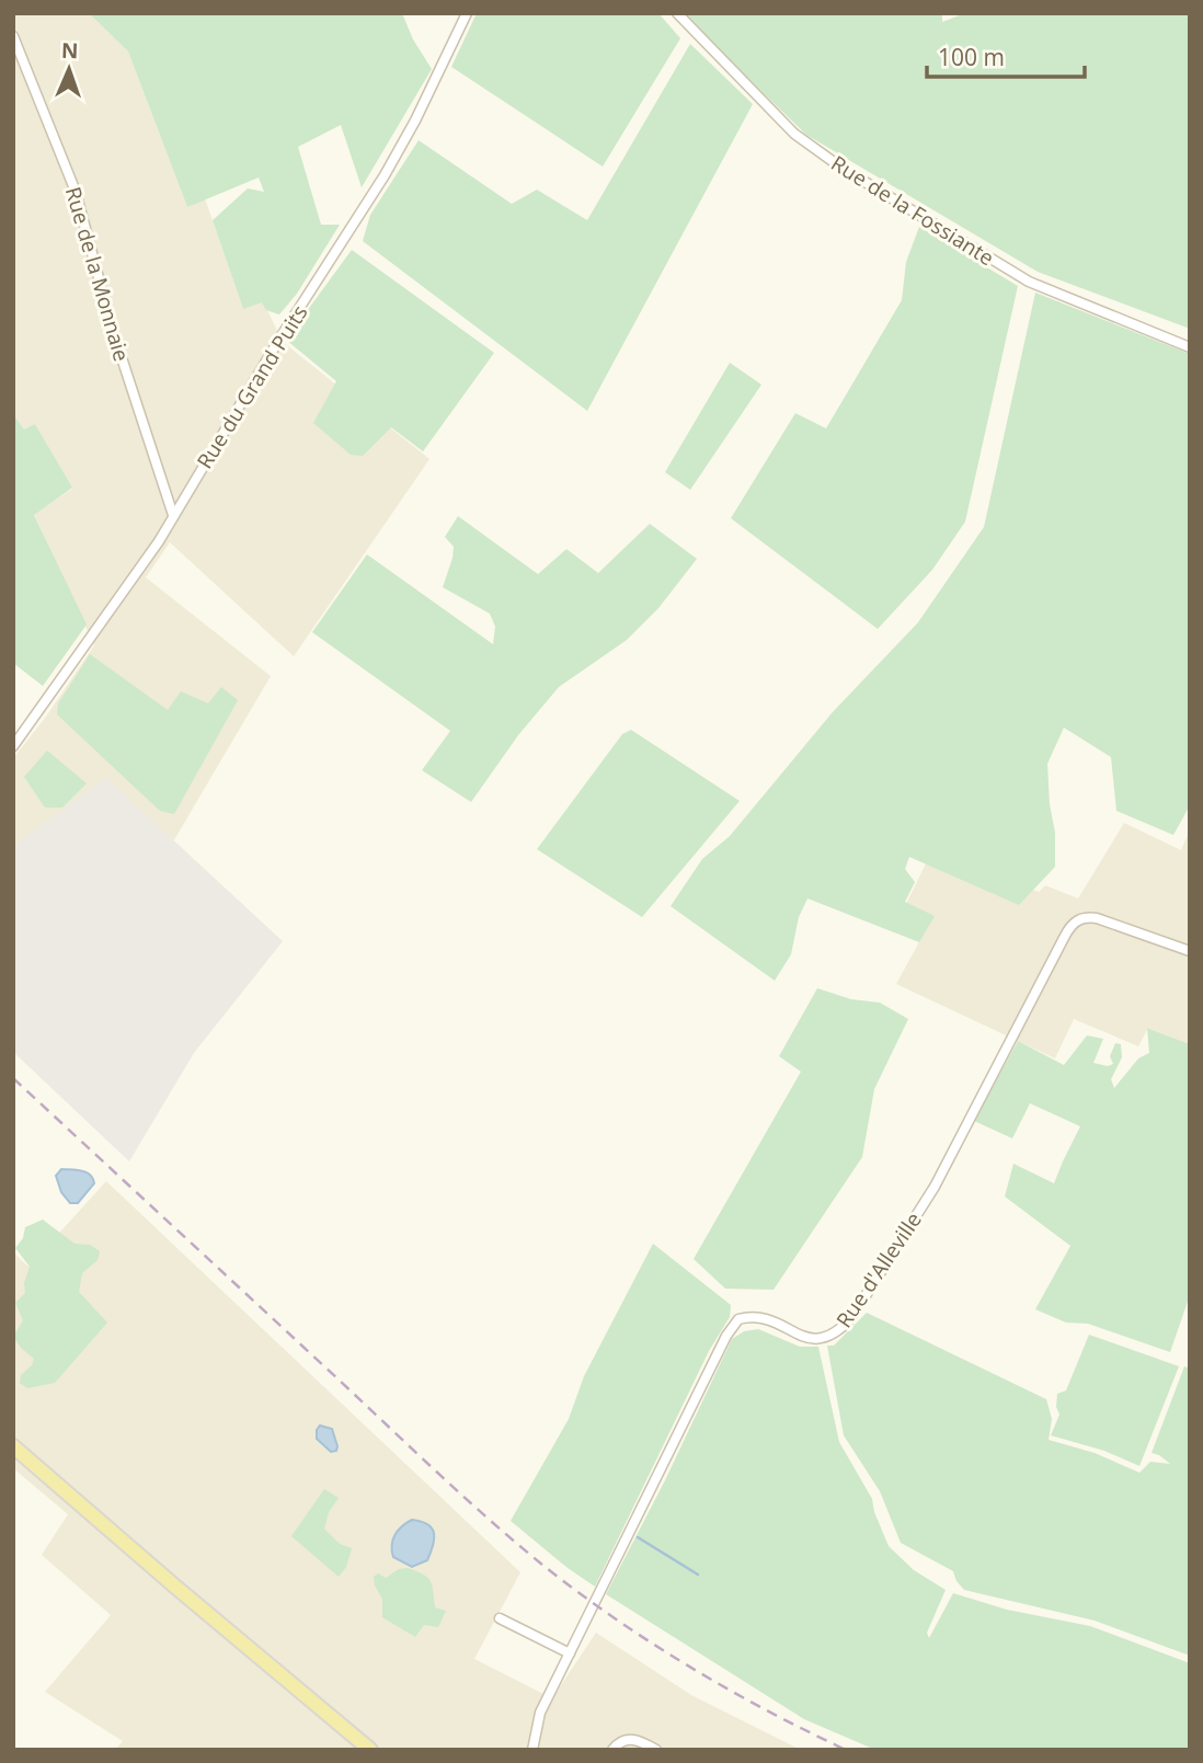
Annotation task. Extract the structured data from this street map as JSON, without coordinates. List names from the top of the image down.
{
  "streets": {
    "street": [
      "Rue de la Fossiante",
      "Rue de la Monnaie",
      "Rue du Grand Puits",
      "Rue d'Alleville"
    ]
  },
  "crossings": [
    ["Rue de la Monnaie", "Rue du Grand Puits"]
  ],
  "scale_bar": "100 m",
  "north": "top"
}
